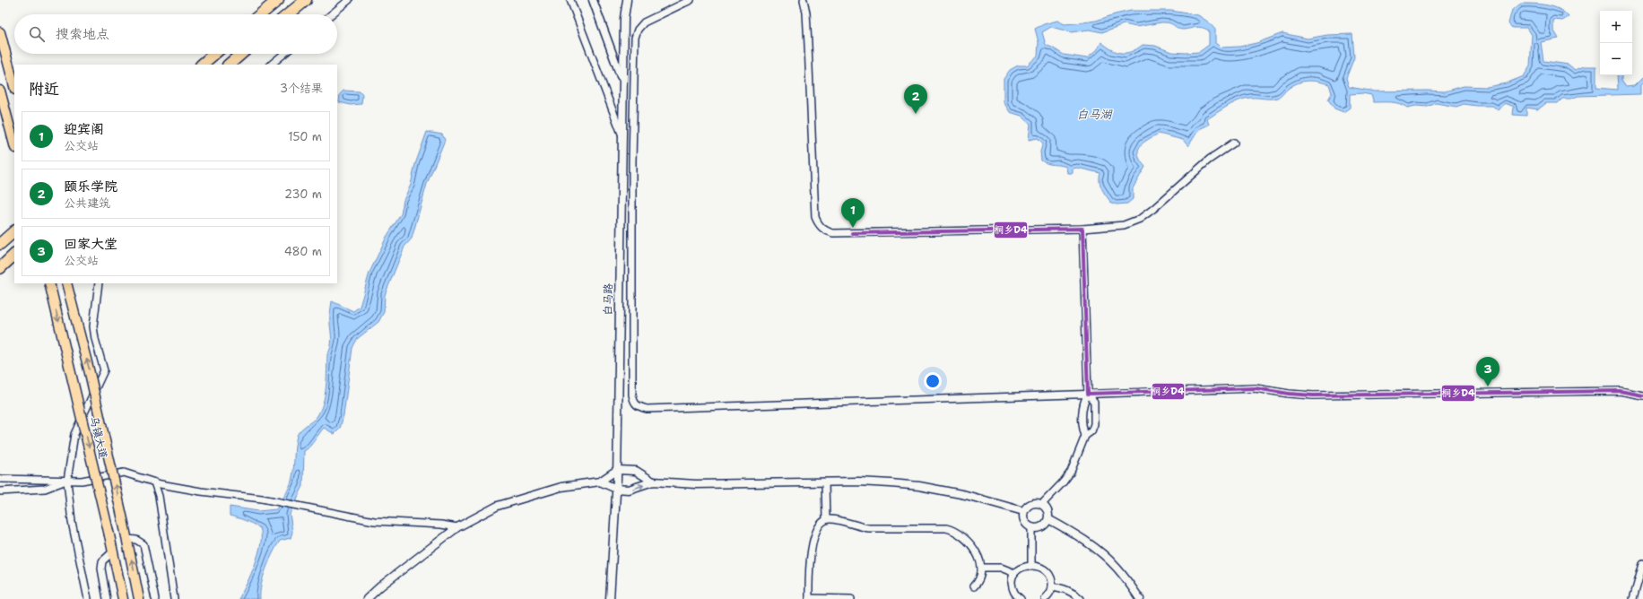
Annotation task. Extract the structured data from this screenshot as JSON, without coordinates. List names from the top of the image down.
{
  "streets": {
    "main road": ["乌镇大道"],
    "street": ["白马路"]
  },
  "water": ["白马湖"],
  "lines": ["transit line 桐乡D4"],
  "page": {
    "map_buttons": ["+", "−"],
    "search": "搜索地点",
    "heading": ["附近", "3个结果"],
    "pins": ["2", "1", "3"],
    "list": [
      {
        "mark": "1",
        "name": "迎宾阁",
        "note": "公交站",
        "value": "150 m"
      },
      {
        "mark": "2",
        "name": "颐乐学院",
        "note": "公共建筑",
        "value": "230 m"
      },
      {
        "mark": "3",
        "name": "回家大堂",
        "note": "公交站",
        "value": "480 m"
      }
    ]
  }
}
